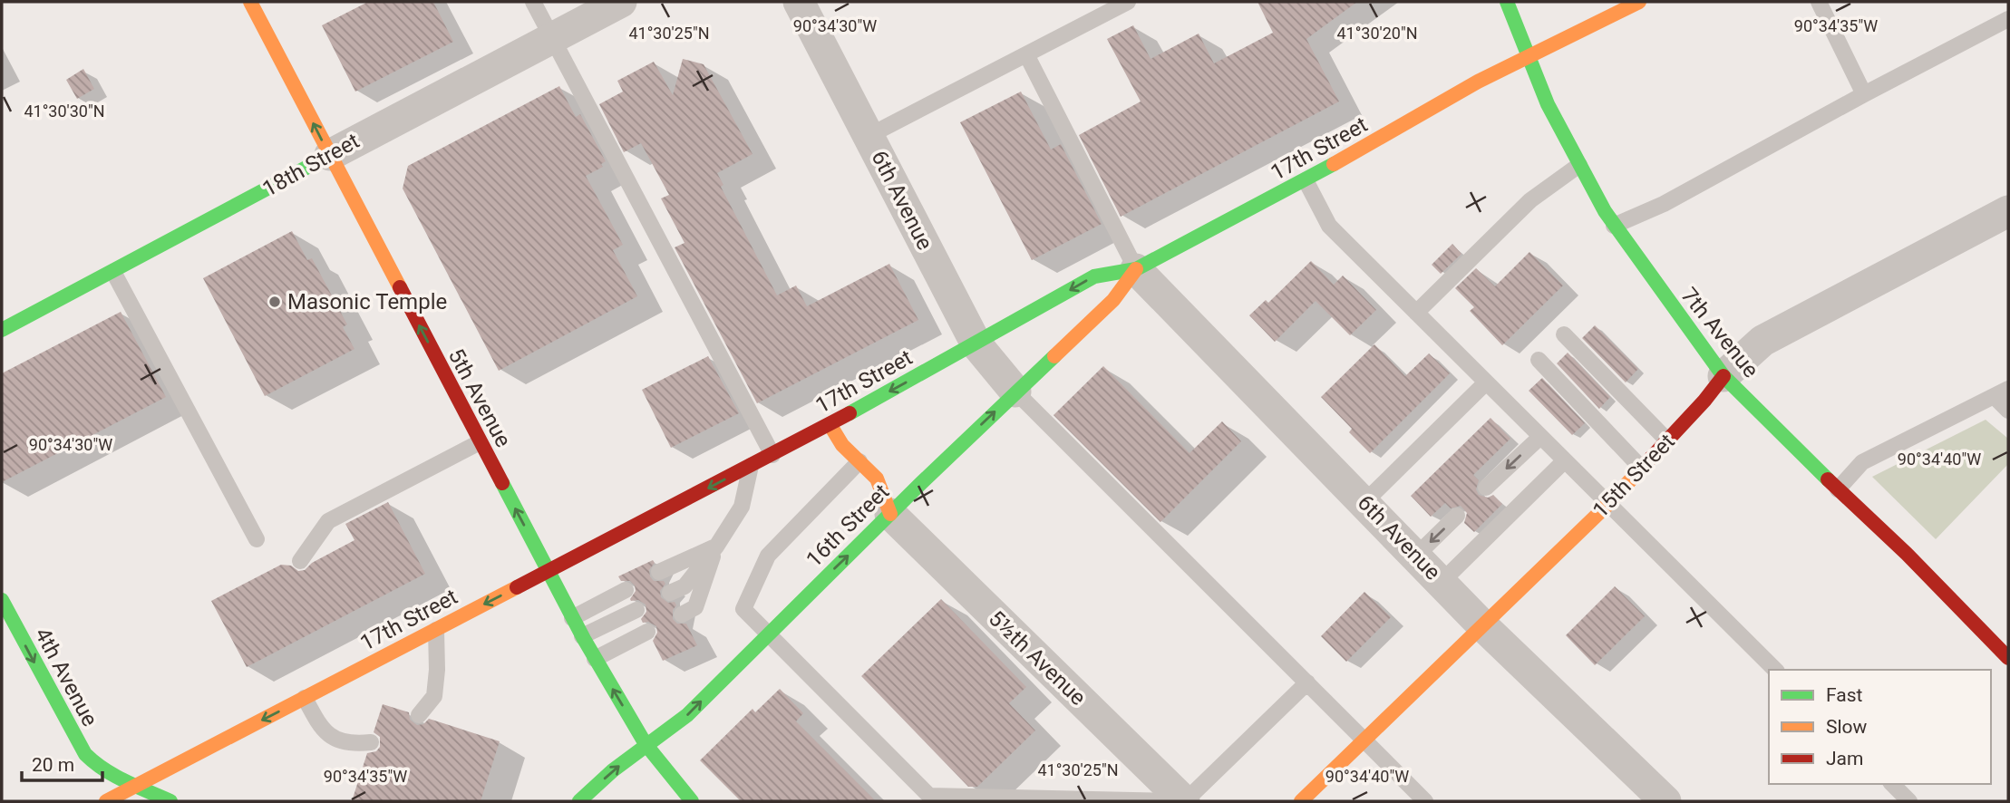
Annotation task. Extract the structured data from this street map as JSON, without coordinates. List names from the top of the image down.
{
  "streets": {
    "street": [
      "17th Street",
      "18th Street",
      "6th Avenue",
      "7th Avenue",
      "5th Avenue",
      "15th Street",
      "16th Street",
      "5½th Avenue",
      "4th Avenue"
    ]
  },
  "crossings": [
    ["17th Street", "6th Avenue"],
    ["17th Street", "7th Avenue"],
    ["17th Street", "5th Avenue"],
    ["17th Street", "16th Street"],
    ["17th Street", "4th Avenue"],
    ["18th Street", "5th Avenue"],
    ["6th Avenue", "15th Street"],
    ["6th Avenue", "16th Street"],
    ["7th Avenue", "15th Street"],
    ["5th Avenue", "16th Street"],
    ["16th Street", "5½th Avenue"]
  ],
  "one_way": [
    "17th Street",
    "5th Avenue",
    "16th Street",
    "4th Avenue"
  ],
  "places": ["Masonic Temple"],
  "legend": ["Fast", "Slow", "Jam"],
  "scale_bar": "20 m",
  "coordinates": [
    "90°34'30\"W",
    "90°34'35\"W",
    "41°30'25\"N",
    "41°30'20\"N",
    "41°30'30\"N",
    "90°34'40\"W"
  ]
}
